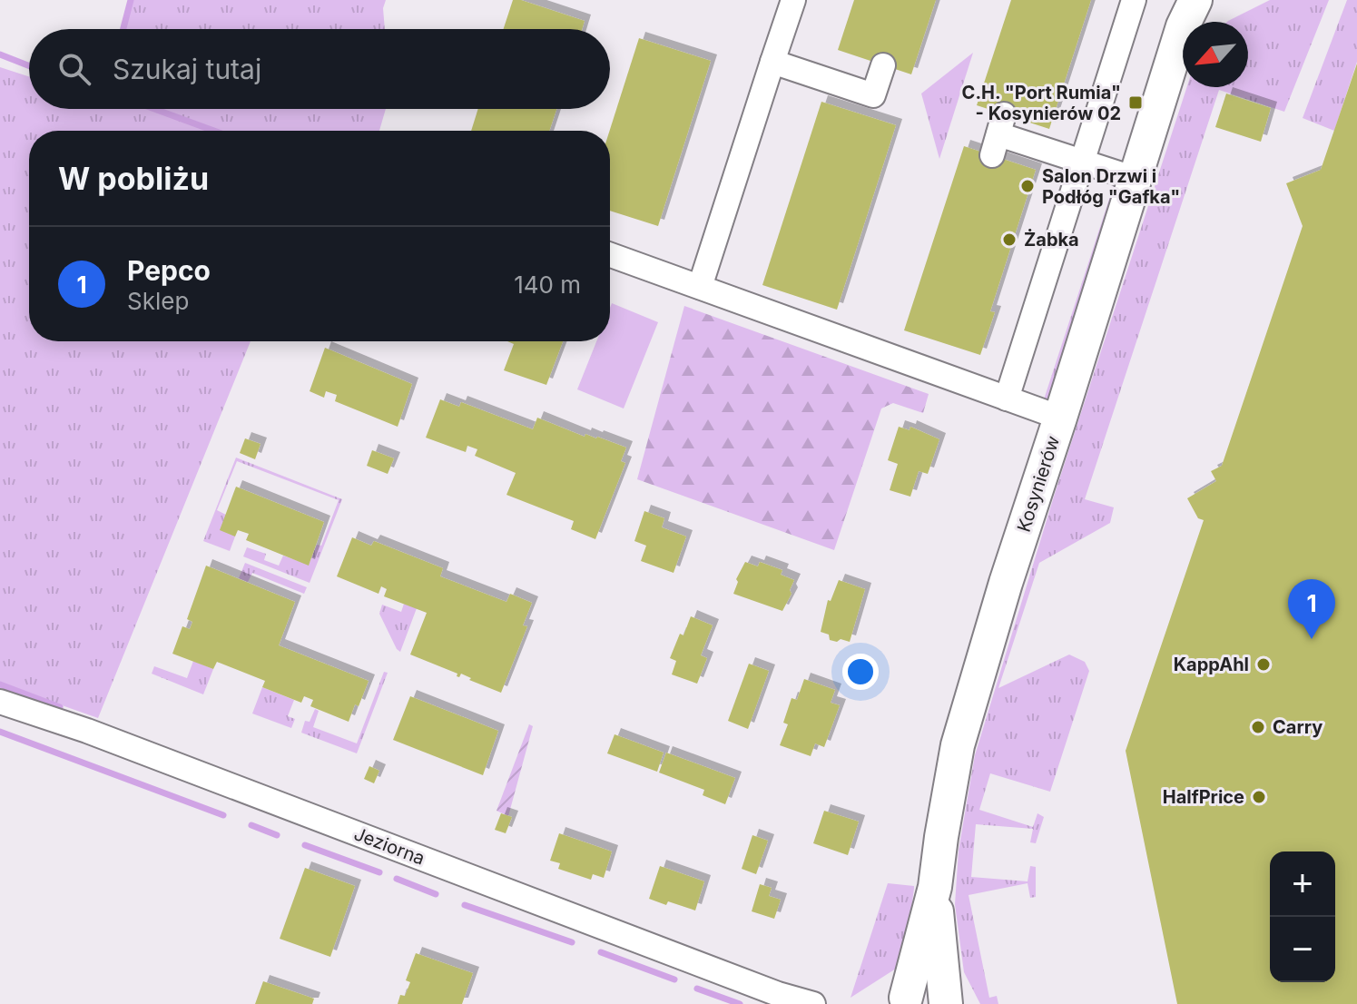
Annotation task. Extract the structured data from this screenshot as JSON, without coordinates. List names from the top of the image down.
{
  "streets": {
    "main road": ["Kosynierów"],
    "street": ["Jeziorna"]
  },
  "places": {
    "transit": ["C.H. \"Port Rumia\" - Kosynierów 02"],
    "other": [
      "Salon Drzwi i Podłóg \"Gafka\"",
      "Żabka",
      "KappAhl",
      "Carry",
      "HalfPrice"
    ]
  },
  "north": "bottom left",
  "page": {
    "search": "Szukaj tutaj",
    "heading": "W pobliżu",
    "list": [
      {
        "mark": "1",
        "name": "Pepco",
        "note": "Sklep",
        "value": "140 m"
      }
    ],
    "pins": "1",
    "map_buttons": ["+", "−"]
  }
}
